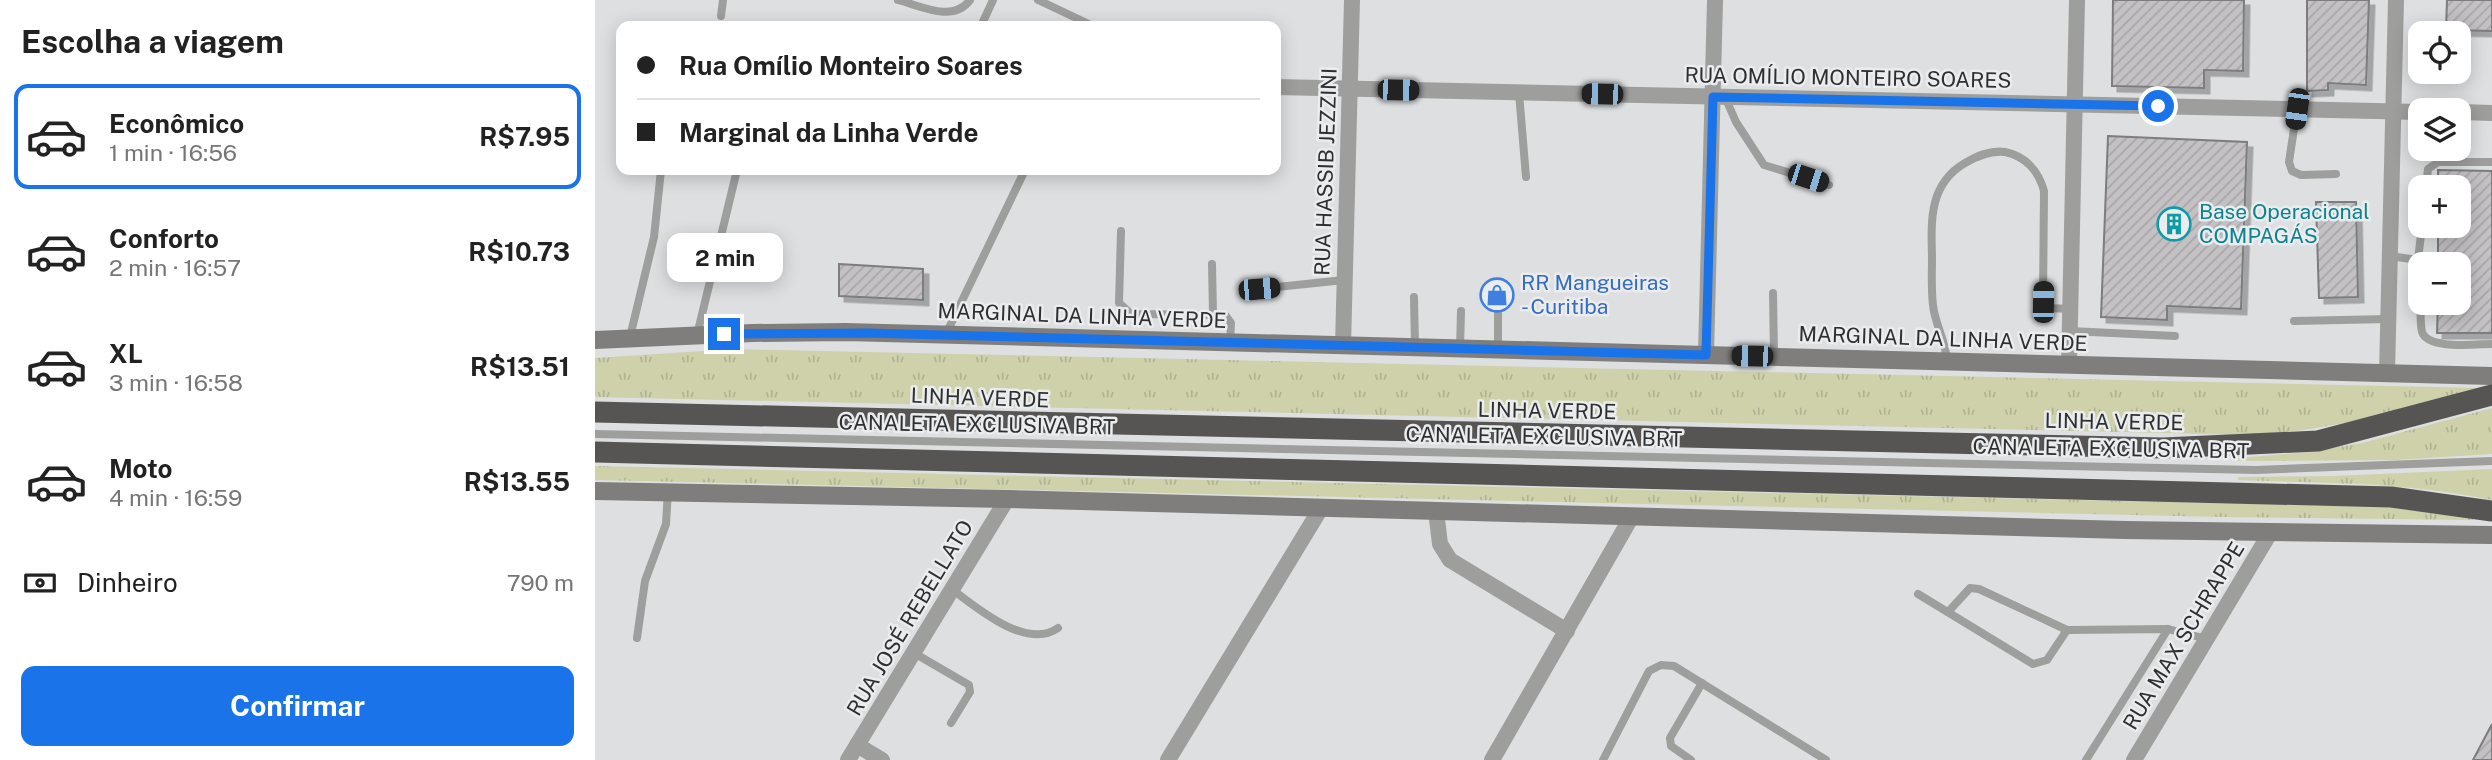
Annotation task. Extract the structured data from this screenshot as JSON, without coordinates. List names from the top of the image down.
{
  "streets": {
    "highway": ["LINHA VERDE"],
    "main road": ["MARGINAL DA LINHA VERDE"],
    "street": [
      "RUA OMÍLIO MONTEIRO SOARES",
      "RUA HASSIB JEZZINI",
      "RUA JOSÉ REBELLATO",
      "RUA MAX SCHRAPPE"
    ],
    "lane": ["CANALETA EXCLUSIVA BRT"]
  },
  "crossings": [
    ["RUA OMÍLIO MONTEIRO SOARES", "RUA HASSIB JEZZINI"],
    ["RUA HASSIB JEZZINI", "MARGINAL DA LINHA VERDE"]
  ],
  "places": {
    "building": ["Base Operacional COMPAGÁS"],
    "shop": ["RR Mangueiras - Curitiba"]
  },
  "page": {
    "heading": "Escolha a viagem",
    "map_buttons": ["+", "−"],
    "banner": ["Rua Omílio Monteiro Soares", "Marginal da Linha Verde"],
    "list": [
      {
        "name": "Econômico",
        "note": "1 min · 16:56",
        "value": "R$7.95"
      },
      {
        "name": "Conforto",
        "note": "2 min · 16:57",
        "value": "R$10.73"
      },
      {
        "name": "XL",
        "note": "3 min · 16:58",
        "value": "R$13.51"
      },
      {
        "name": "Moto",
        "note": "4 min · 16:59",
        "value": "R$13.55"
      }
    ],
    "bubble": "2 min",
    "pay": ["Dinheiro", "790 m"],
    "buttons": "Confirmar"
  }
}
